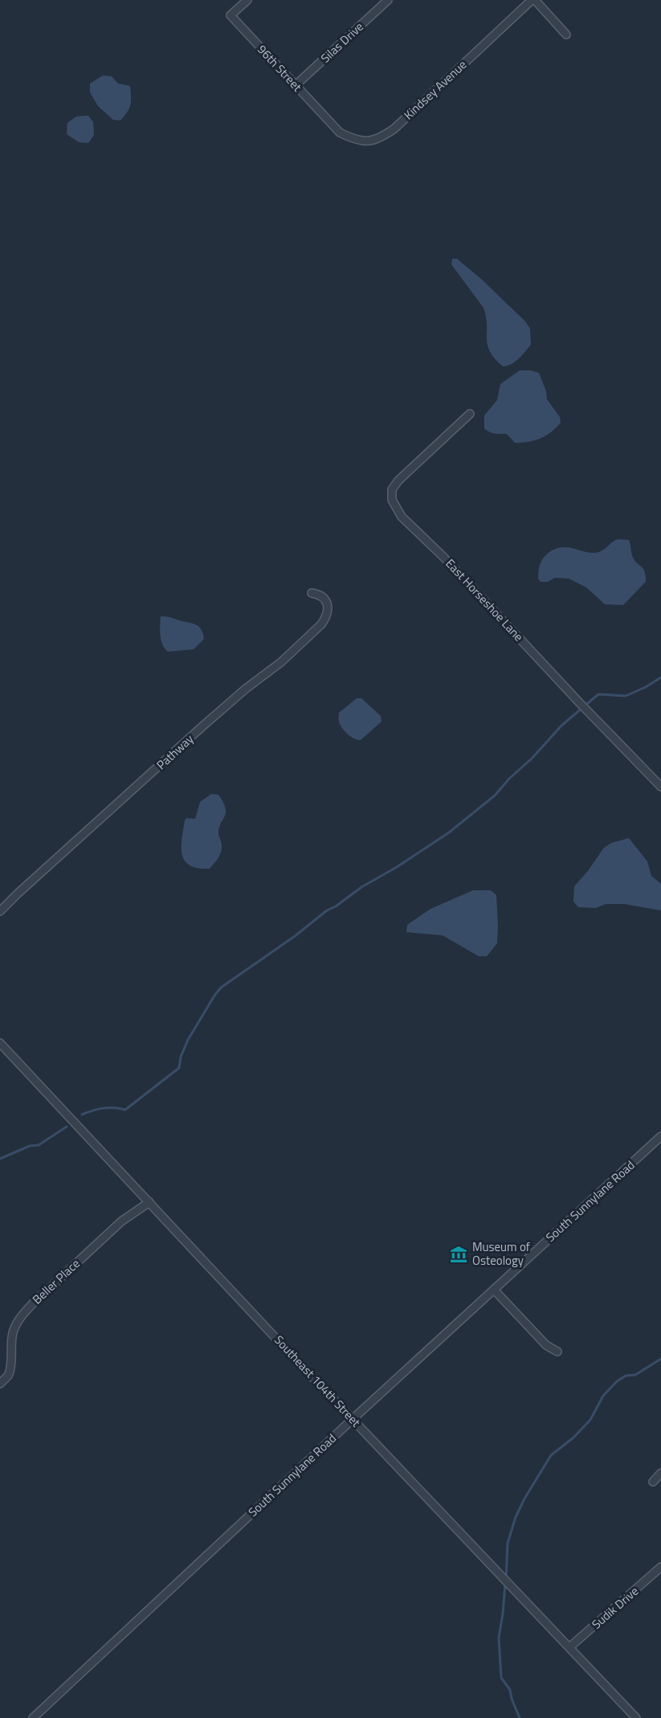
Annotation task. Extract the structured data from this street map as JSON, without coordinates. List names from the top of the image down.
{
  "streets": {
    "street": [
      "Silas Drive",
      "96th Street",
      "Kindsey Avenue",
      "East Horseshoe Lane",
      "Pathway",
      "South Sunnylane Road",
      "Beller Place",
      "Southeast 104th Street",
      "Sudik Drive"
    ]
  },
  "crossings": [
    ["Silas Drive", "96th Street"],
    ["96th Street", "Kindsey Avenue"],
    ["South Sunnylane Road", "Southeast 104th Street"],
    ["Beller Place", "Southeast 104th Street"],
    ["Southeast 104th Street", "Sudik Drive"]
  ],
  "places": {
    "museum": ["Museum of Osteology"]
  }
}
